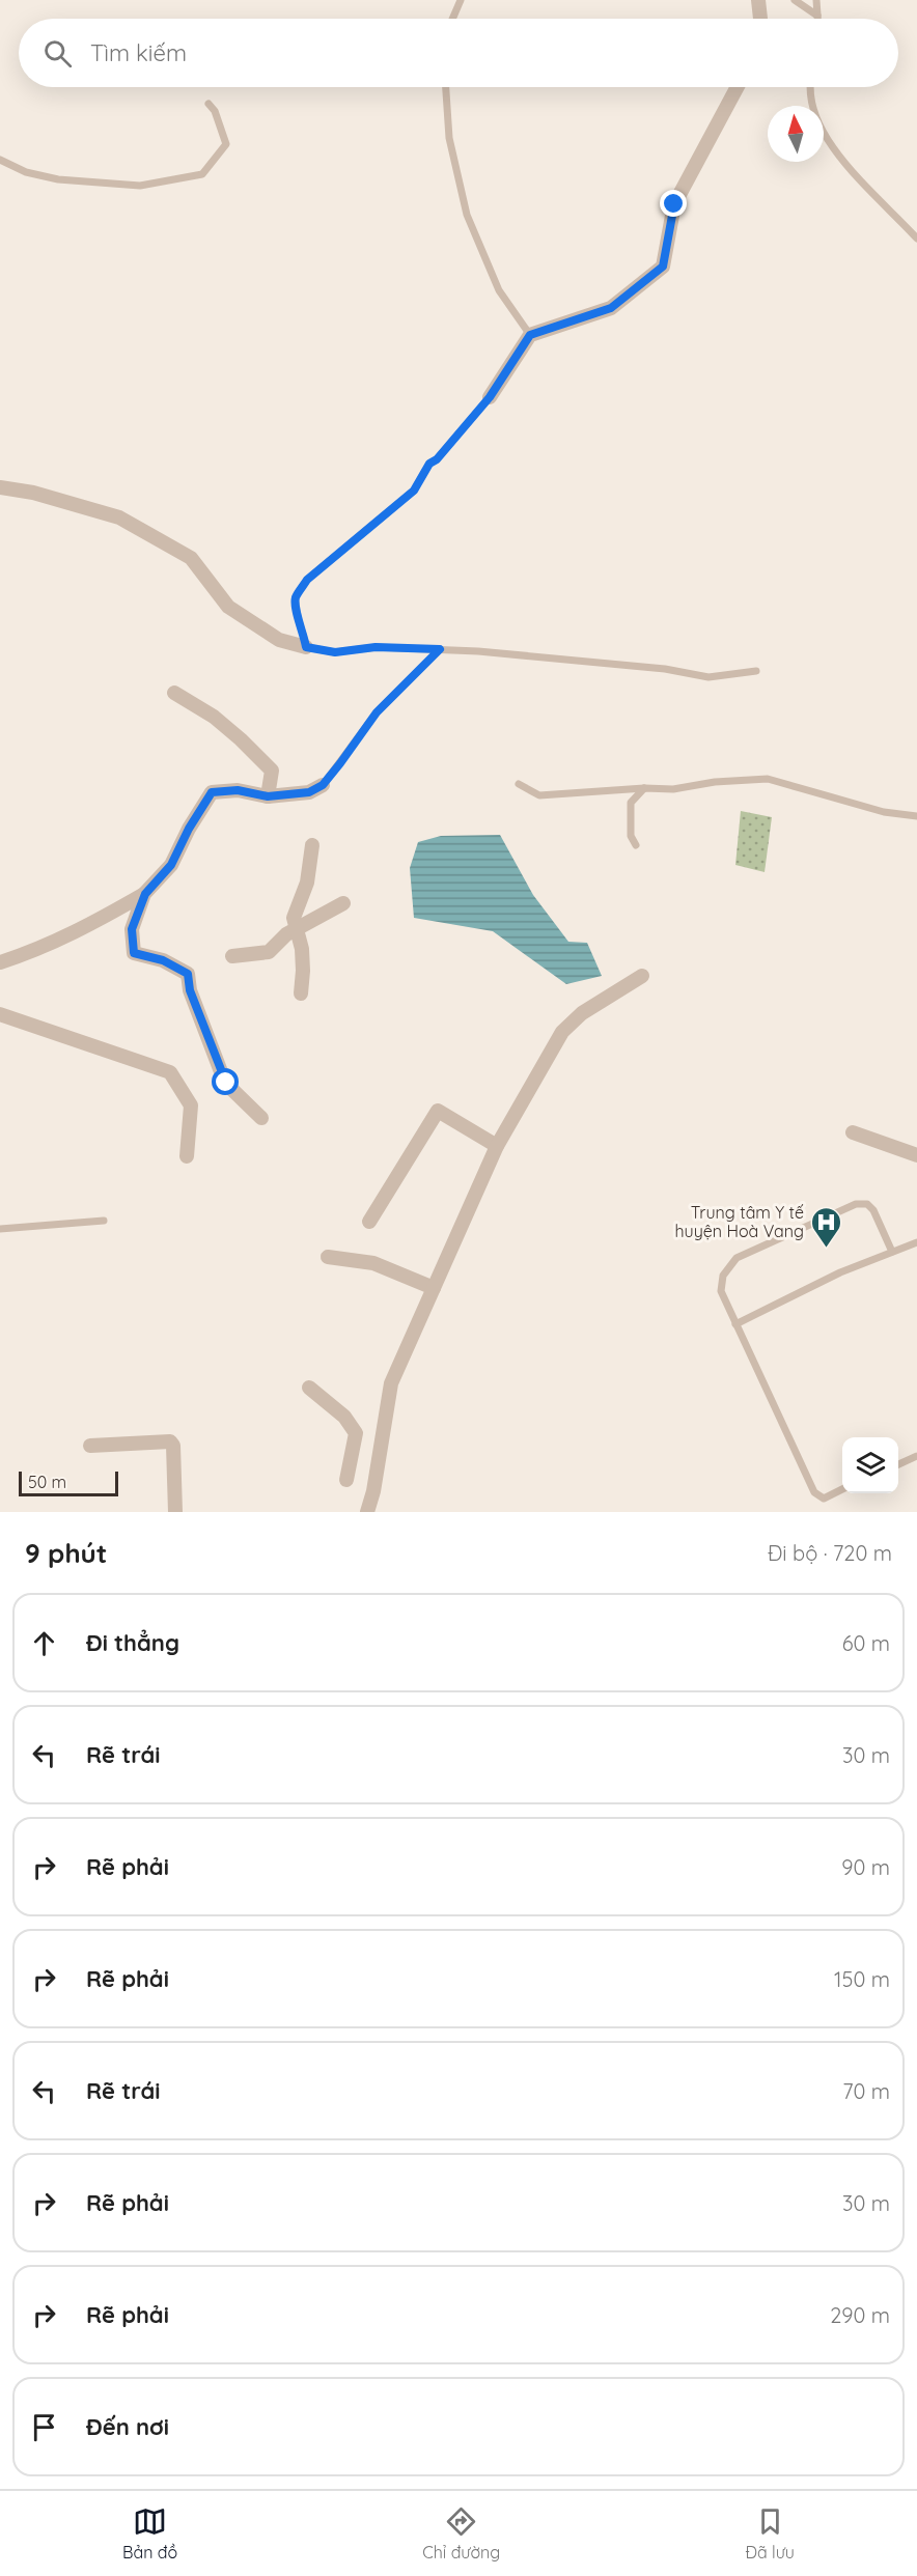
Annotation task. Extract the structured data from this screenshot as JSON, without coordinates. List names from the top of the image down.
{
  "places": {
    "hospital": ["Trung tâm Y tế huyện Hoà Vang"]
  },
  "scale_bar": "50 m",
  "north": "top",
  "page": {
    "search": "Tìm kiếm",
    "scale": "50 m",
    "heading": ["9 phút", "Đi bộ · 720 m"],
    "list": [
      ["Đi thẳng", "60 m"],
      ["Rẽ trái", "30 m"],
      ["Rẽ phải", "90 m"],
      ["Rẽ phải", "150 m"],
      ["Rẽ trái", "70 m"],
      ["Rẽ phải", "30 m"],
      ["Rẽ phải", "290 m"],
      "Đến nơi"
    ],
    "nav": ["Bản đồ", "Chỉ đường", "Đã lưu"]
  }
}
